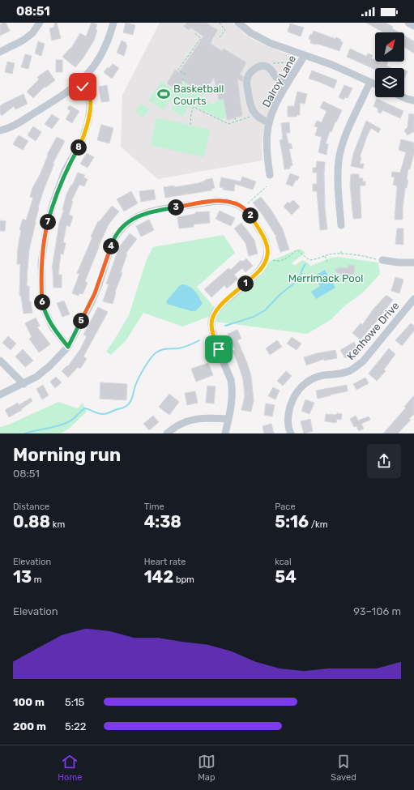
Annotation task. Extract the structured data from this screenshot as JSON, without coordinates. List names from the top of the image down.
{
  "streets": {
    "street": ["Dalroy Lane", "Kenhowe Drive"]
  },
  "parks": ["Merrimack Pool"],
  "places": {
    "sports": ["Basketball Courts"]
  },
  "north": "top right",
  "page": {
    "status": "08:51",
    "pins": [
      "8",
      "3",
      "2",
      "7",
      "4",
      "1",
      "6",
      "5"
    ],
    "heading": ["Morning run", "08:51"],
    "stats": [
      ["Distance", "0.88 km"],
      ["Time", "4:38"],
      ["Pace", "5:16 /km"],
      ["Elevation", "13 m"],
      ["Heart rate", "142 bpm"],
      ["kcal", "54"]
    ],
    "chart": ["Elevation", "93–106 m"],
    "list": [
      {
        "name": "100 m",
        "note": "5:15"
      },
      {
        "name": "200 m",
        "note": "5:22"
      }
    ],
    "tabs": ["Home", "Map", "Saved"]
  }
}
